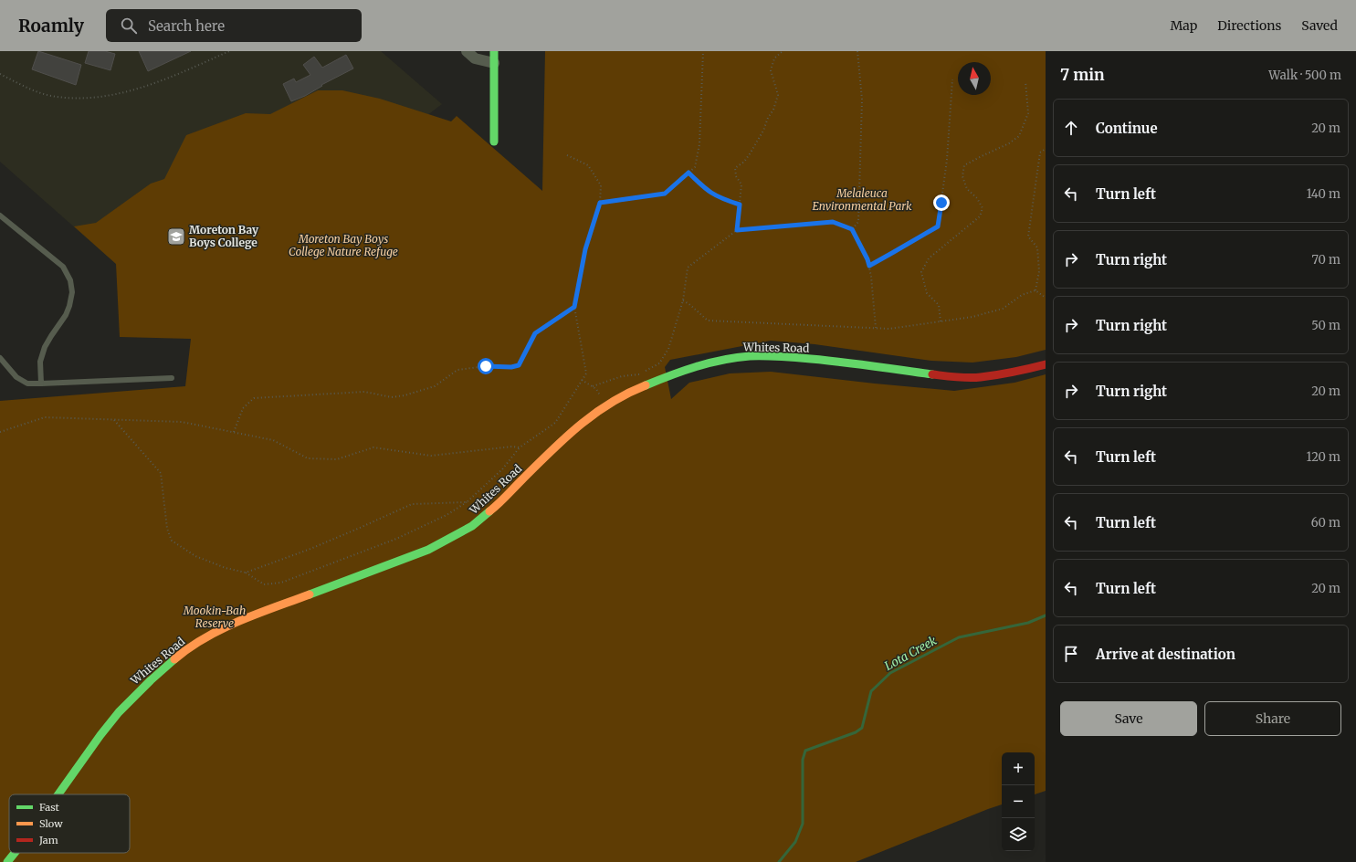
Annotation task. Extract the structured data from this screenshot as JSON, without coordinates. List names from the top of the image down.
{
  "streets": {
    "street": ["Whites Road"]
  },
  "water": ["Lota Creek"],
  "parks": ["Melaleuca Environmental Park", "Moreton Bay Boys College Nature Refuge", "Mookin-Bah Reserve"],
  "places": {
    "school or university": ["Moreton Bay Boys College"]
  },
  "legend": ["Fast", "Slow", "Jam"],
  "north": "top",
  "page": {
    "header": "Roamly",
    "search": "Search here",
    "nav": ["Map", "Directions", "Saved"],
    "heading": ["7 min", "Walk · 500 m"],
    "list": [
      ["Continue", "20 m"],
      ["Turn left", "140 m"],
      ["Turn right", "70 m"],
      ["Turn right", "50 m"],
      ["Turn right", "20 m"],
      ["Turn left", "120 m"],
      ["Turn left", "60 m"],
      ["Turn left", "20 m"],
      "Arrive at destination"
    ],
    "buttons": ["Save", "Share"],
    "map_buttons": ["+", "−"]
  }
}
